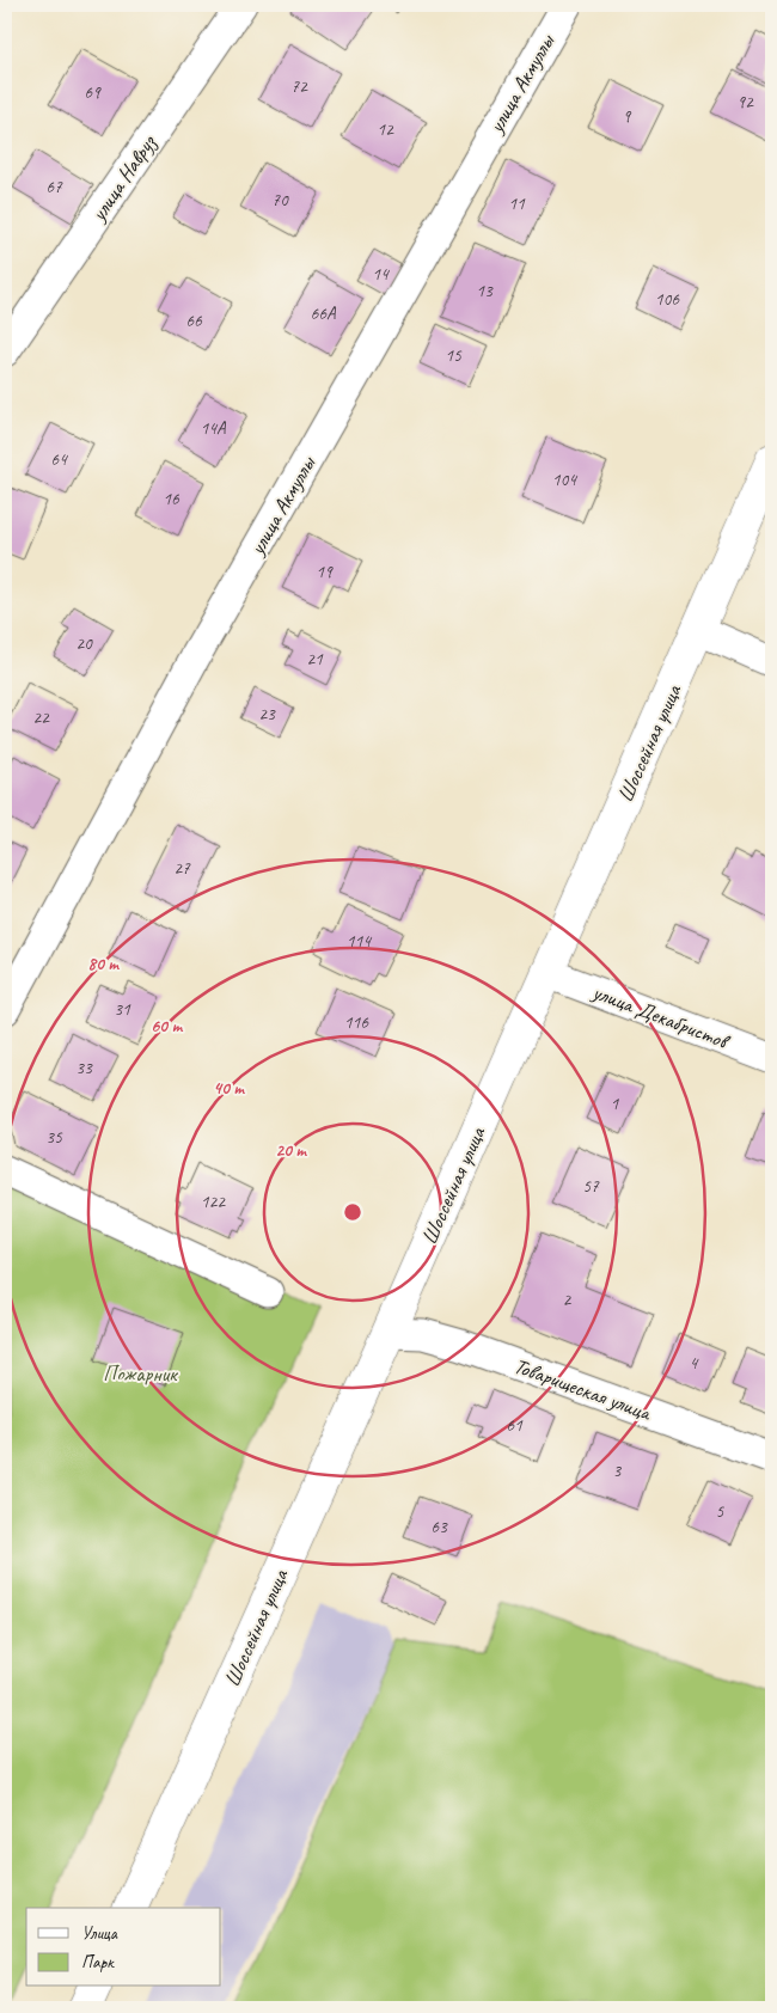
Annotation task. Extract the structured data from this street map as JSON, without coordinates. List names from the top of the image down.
{
  "streets": {
    "main road": ["Шоссейная улица"],
    "street": [
      "улица Акмуллы",
      "улица Навруз",
      "улица Декабристов",
      "Товарищеская улица"
    ]
  },
  "crossings": [
    ["Шоссейная улица", "улица Декабристов"],
    ["Шоссейная улица", "Товарищеская улица"]
  ],
  "parks": ["Пожарник"],
  "house_numbers": [
    "72",
    "69",
    "92",
    "9",
    "12",
    "67",
    "70",
    "11",
    "14",
    "13",
    "106",
    "66А",
    "66",
    "15",
    "14А",
    "64",
    "104",
    "16",
    "19",
    "20",
    "21",
    "23",
    "22",
    "27",
    "114",
    "31",
    "116",
    "33",
    "1",
    "35",
    "57",
    "122",
    "2",
    "4",
    "61",
    "3",
    "5",
    "63"
  ],
  "legend": ["Улица", "Парк"],
  "rings": [
    "80 m",
    "60 m",
    "40 m",
    "20 m"
  ]
}
